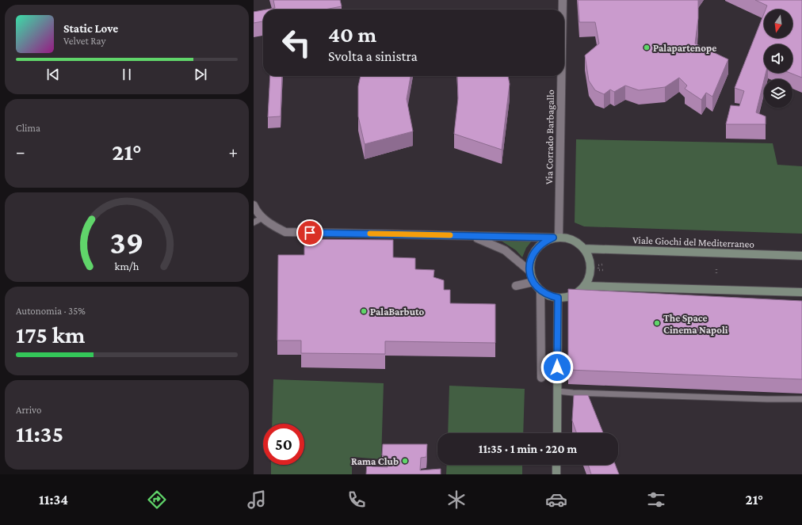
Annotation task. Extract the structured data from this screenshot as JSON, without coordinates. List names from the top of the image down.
{
  "streets": {
    "main road": ["Viale Giochi del Mediterraneo"],
    "street": ["Via Corrado Barbagallo"]
  },
  "crossings": [
    ["Via Corrado Barbagallo", "Viale Giochi del Mediterraneo"]
  ],
  "places": [
    "Palapartenope",
    "PalaBarbuto",
    "The Space Cinema Napoli",
    "Rama Club"
  ],
  "north": "bottom",
  "page": {
    "turn": ["40 m", "Svolta a sinistra"],
    "song": ["Static Love", "Velvet Ray"],
    "tile": [
      "Clima",
      ["Autonomia · 35%", "175 km"],
      ["Arrivo", "11:35"]
    ],
    "heat": ["−", "21°", "+"],
    "limit": "50",
    "trip": "11:35 · 1 min · 220 m",
    "tabs": ["11:34", "21°"],
    "gauge": ["39", "km/h"]
  }
}
